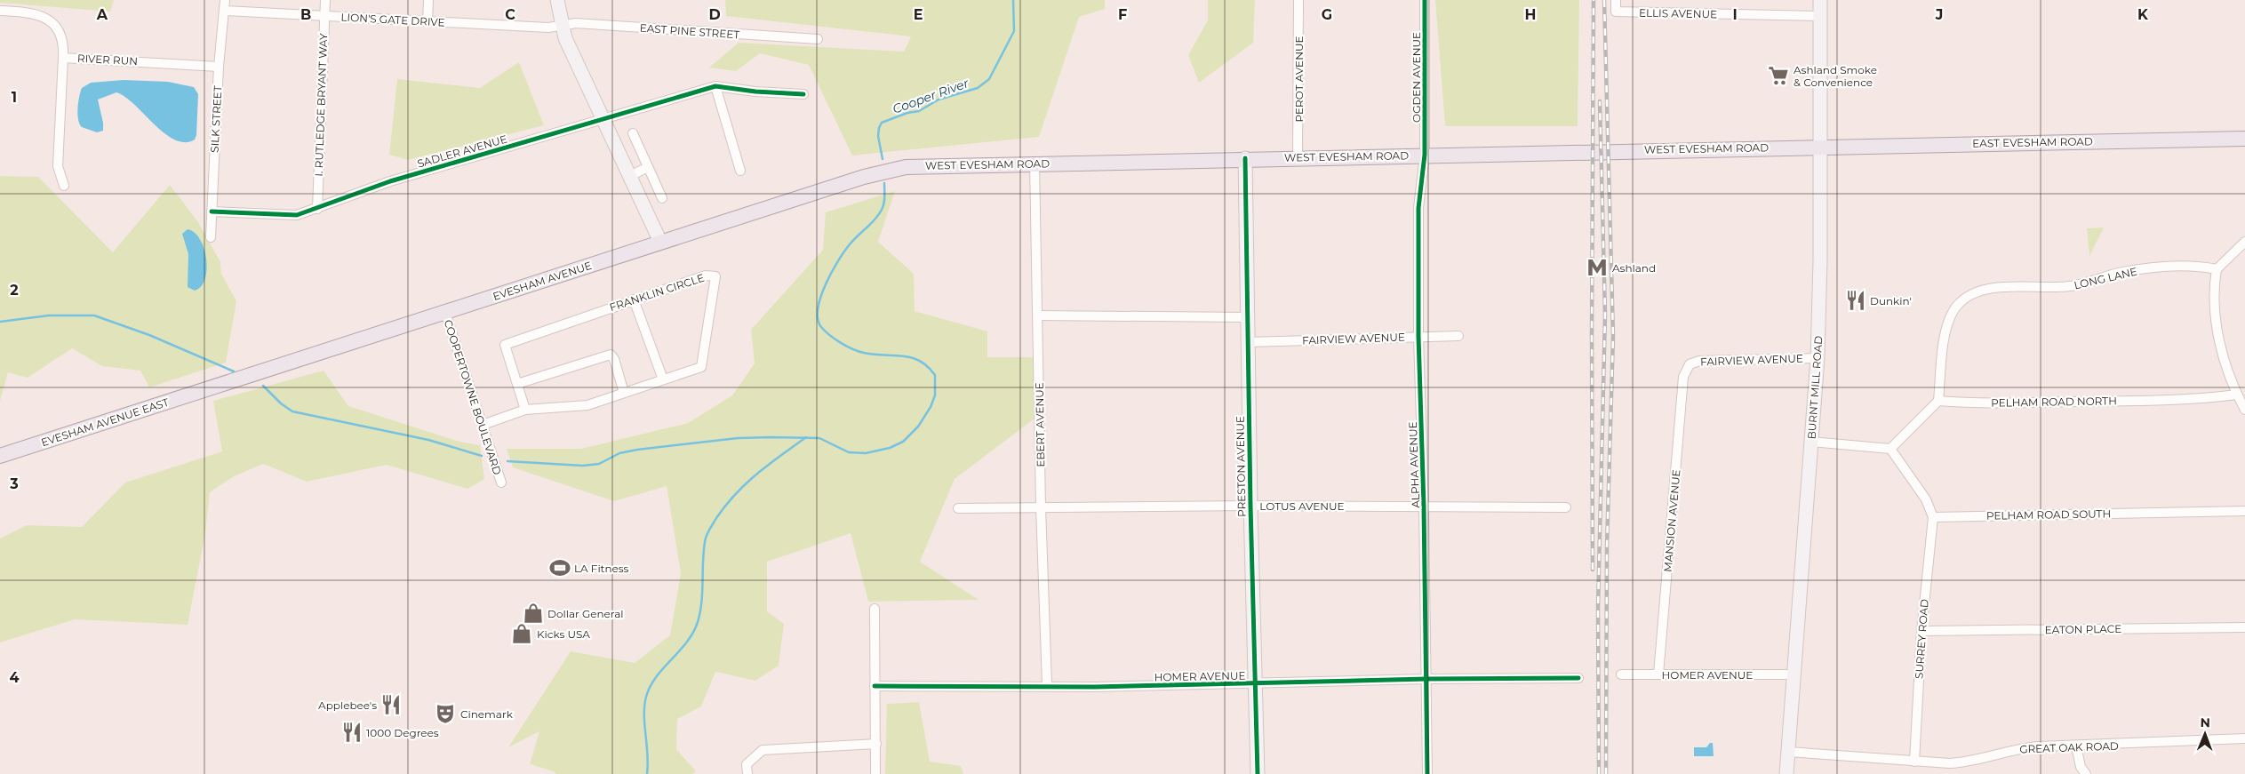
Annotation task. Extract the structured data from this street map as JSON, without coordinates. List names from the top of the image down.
{
  "streets": {
    "main road": [
      "EAST EVESHAM ROAD",
      "WEST EVESHAM ROAD",
      "EVESHAM AVENUE",
      "EVESHAM AVENUE EAST"
    ],
    "street": [
      "ELLIS AVENUE",
      "LION'S GATE DRIVE",
      "EAST PINE STREET",
      "RIVER RUN",
      "OGDEN AVENUE",
      "PEROT AVENUE",
      "I. RUTLEDGE BRYANT WAY",
      "SILK STREET",
      "SADLER AVENUE",
      "LONG LANE",
      "FRANKLIN CIRCLE",
      "FAIRVIEW AVENUE",
      "BURNT MILL ROAD",
      "COOPERTOWNE BOULEVARD",
      "PELHAM ROAD NORTH",
      "EBERT AVENUE",
      "ALPHA AVENUE",
      "PRESTON AVENUE",
      "LOTUS AVENUE",
      "PELHAM ROAD SOUTH",
      "MANSION AVENUE",
      "EATON PLACE",
      "SURREY ROAD",
      "HOMER AVENUE",
      "GREAT OAK ROAD"
    ]
  },
  "crossings": [
    ["ELLIS AVENUE", "BURNT MILL ROAD"],
    ["LION'S GATE DRIVE", "EAST PINE STREET"],
    ["LION'S GATE DRIVE", "I. RUTLEDGE BRYANT WAY"],
    ["LION'S GATE DRIVE", "SILK STREET"],
    ["RIVER RUN", "SILK STREET"],
    ["OGDEN AVENUE", "WEST EVESHAM ROAD"],
    ["OGDEN AVENUE", "ALPHA AVENUE"],
    ["PEROT AVENUE", "WEST EVESHAM ROAD"],
    ["I. RUTLEDGE BRYANT WAY", "SADLER AVENUE"],
    ["SILK STREET", "SADLER AVENUE"],
    ["EAST EVESHAM ROAD", "WEST EVESHAM ROAD"],
    ["EAST EVESHAM ROAD", "BURNT MILL ROAD"],
    ["WEST EVESHAM ROAD", "EVESHAM AVENUE"],
    ["WEST EVESHAM ROAD", "BURNT MILL ROAD"],
    ["WEST EVESHAM ROAD", "EBERT AVENUE"],
    ["WEST EVESHAM ROAD", "ALPHA AVENUE"],
    ["WEST EVESHAM ROAD", "PRESTON AVENUE"],
    ["LONG LANE", "PELHAM ROAD NORTH"],
    ["EVESHAM AVENUE", "COOPERTOWNE BOULEVARD"],
    ["EVESHAM AVENUE", "EVESHAM AVENUE EAST"],
    ["FRANKLIN CIRCLE", "COOPERTOWNE BOULEVARD"],
    ["FAIRVIEW AVENUE", "BURNT MILL ROAD"],
    ["FAIRVIEW AVENUE", "ALPHA AVENUE"],
    ["FAIRVIEW AVENUE", "PRESTON AVENUE"],
    ["FAIRVIEW AVENUE", "MANSION AVENUE"],
    ["BURNT MILL ROAD", "HOMER AVENUE"],
    ["BURNT MILL ROAD", "GREAT OAK ROAD"],
    ["EBERT AVENUE", "LOTUS AVENUE"],
    ["EBERT AVENUE", "HOMER AVENUE"],
    ["ALPHA AVENUE", "LOTUS AVENUE"],
    ["ALPHA AVENUE", "HOMER AVENUE"],
    ["PRESTON AVENUE", "LOTUS AVENUE"],
    ["PRESTON AVENUE", "HOMER AVENUE"],
    ["PELHAM ROAD SOUTH", "SURREY ROAD"],
    ["MANSION AVENUE", "HOMER AVENUE"],
    ["EATON PLACE", "SURREY ROAD"],
    ["SURREY ROAD", "GREAT OAK ROAD"]
  ],
  "water": ["Cooper River"],
  "places": {
    "supermarket": ["Ashland Smoke & Convenience"],
    "metro station": ["Ashland"],
    "restaurant": ["Dunkin'", "Applebee's", "1000 Degrees"],
    "sports": ["LA Fitness"],
    "shop": ["Dollar General", "Kicks USA"],
    "theatre": ["Cinemark"]
  },
  "north": "top",
  "grid": {
    "columns": [
      "A",
      "B",
      "C",
      "D",
      "E",
      "F",
      "G",
      "H",
      "I",
      "J",
      "K"
    ],
    "rows": [
      "1",
      "2",
      "3",
      "4"
    ]
  }
}
